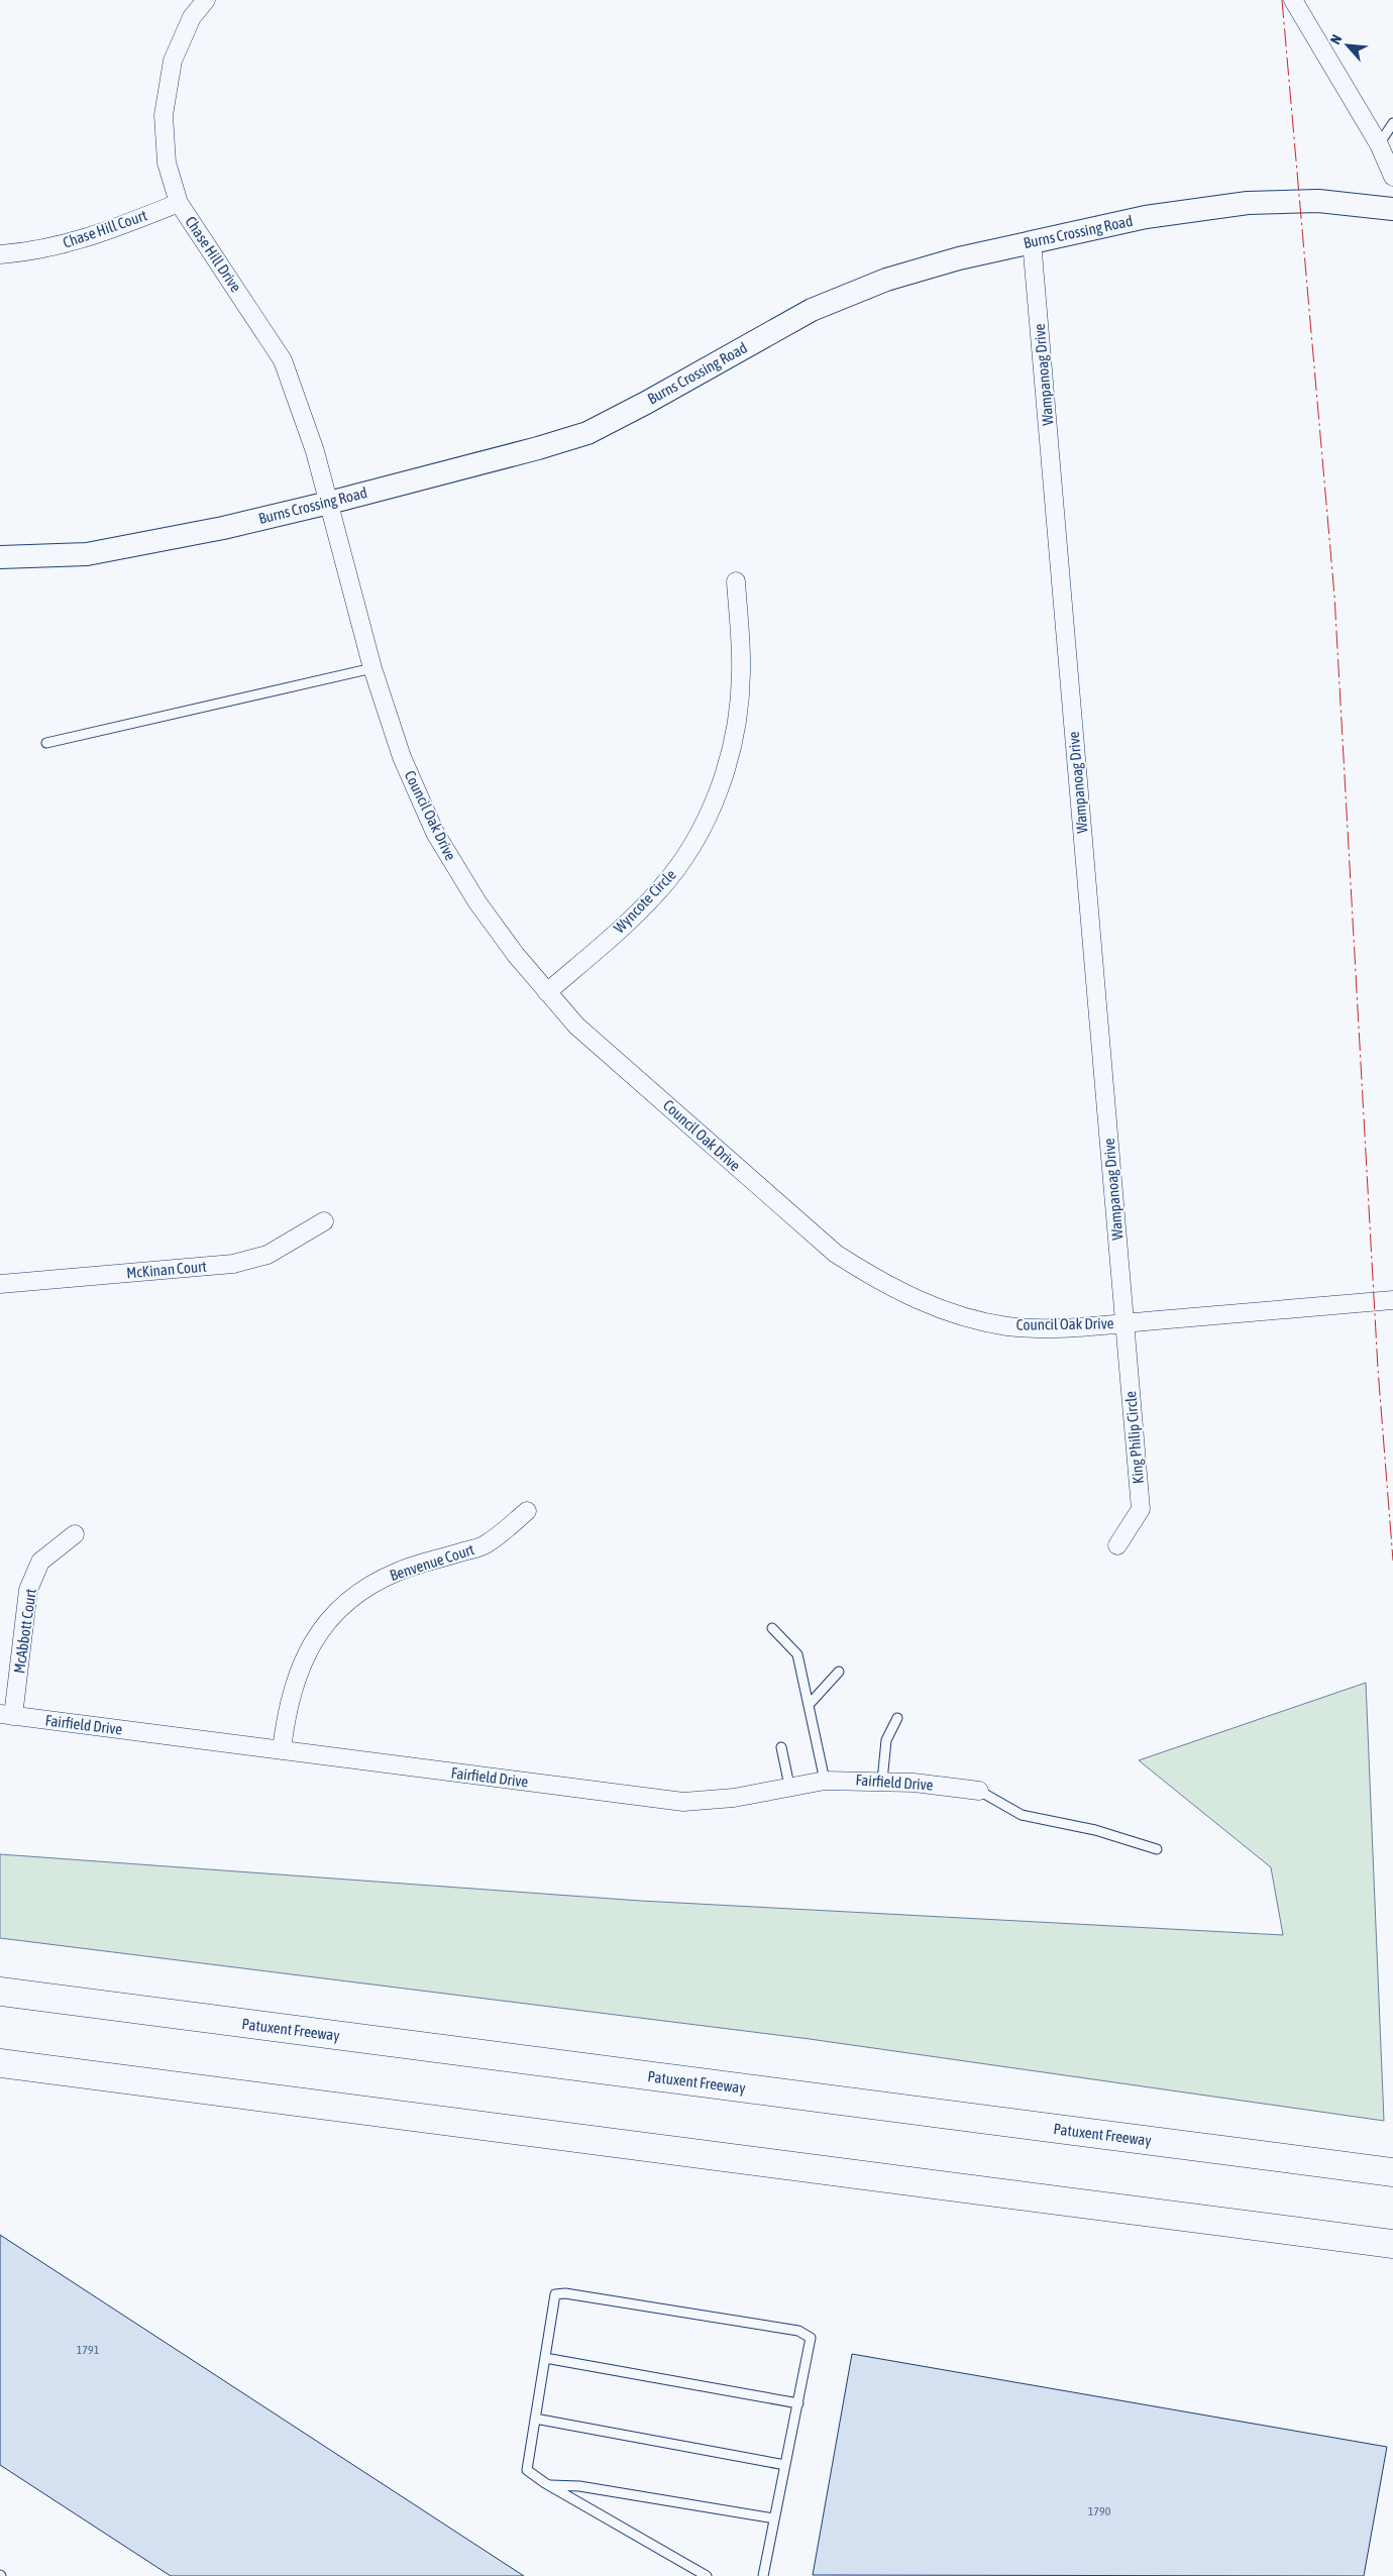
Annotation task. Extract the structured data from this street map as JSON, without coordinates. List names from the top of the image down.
{
  "streets": {
    "highway": ["Patuxent Freeway"],
    "street": [
      "Chase Hill Court",
      "Burns Crossing Road",
      "Chase Hill Drive",
      "Wampanoag Drive",
      "Council Oak Drive",
      "Wyncote Circle",
      "McKinan Court",
      "King Philip Circle",
      "Benvenue Court",
      "McAbbott Court",
      "Fairfield Drive"
    ]
  },
  "crossings": [
    ["Chase Hill Court", "Chase Hill Drive"],
    ["Burns Crossing Road", "Chase Hill Drive"],
    ["Burns Crossing Road", "Wampanoag Drive"],
    ["Burns Crossing Road", "Council Oak Drive"],
    ["Chase Hill Drive", "Council Oak Drive"],
    ["Wampanoag Drive", "Council Oak Drive"],
    ["Wampanoag Drive", "King Philip Circle"],
    ["Council Oak Drive", "Wyncote Circle"],
    ["Council Oak Drive", "King Philip Circle"],
    ["Benvenue Court", "Fairfield Drive"],
    ["McAbbott Court", "Fairfield Drive"]
  ],
  "house_numbers": ["1791", "1790"],
  "north": "top left"
}
